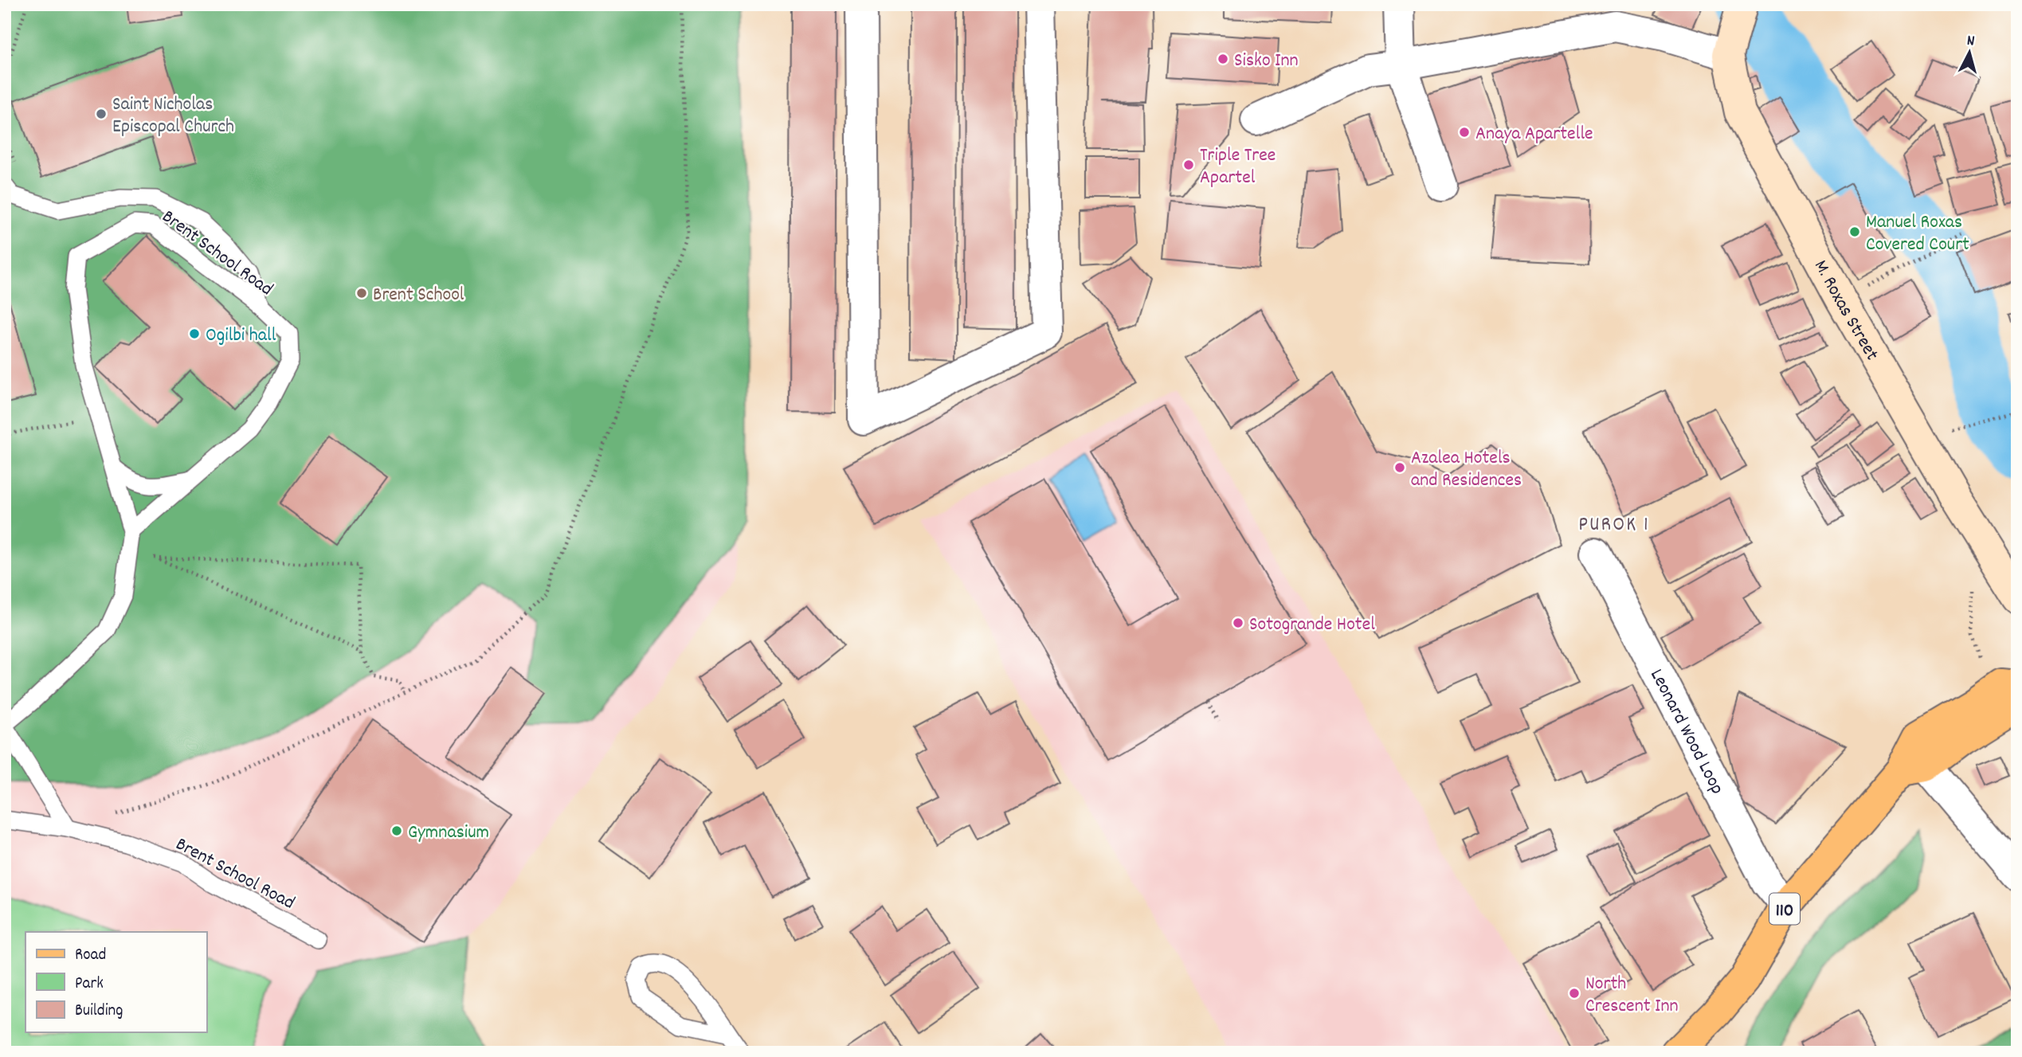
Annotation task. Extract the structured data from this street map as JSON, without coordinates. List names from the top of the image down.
{
  "streets": {
    "main road": ["M. Roxas Street", "110"],
    "street": ["Leonard Wood Loop"],
    "lane": ["Brent School Road"]
  },
  "crossings": [
    ["Leonard Wood Loop", "110"]
  ],
  "districts": ["PUROK 1"],
  "places": [
    "Sisko Inn",
    "Saint Nicholas Episcopal Church",
    "Anaya Apartelle",
    "Triple Tree Apartel",
    "Manuel Roxas Covered Court",
    "Brent School",
    "Ogilbi hall",
    "Azalea Hotels and Residences",
    "Sotogrande Hotel",
    "Gymnasium",
    "North Crescent Inn"
  ],
  "legend": ["Road", "Park", "Building"],
  "north": "top"
}
